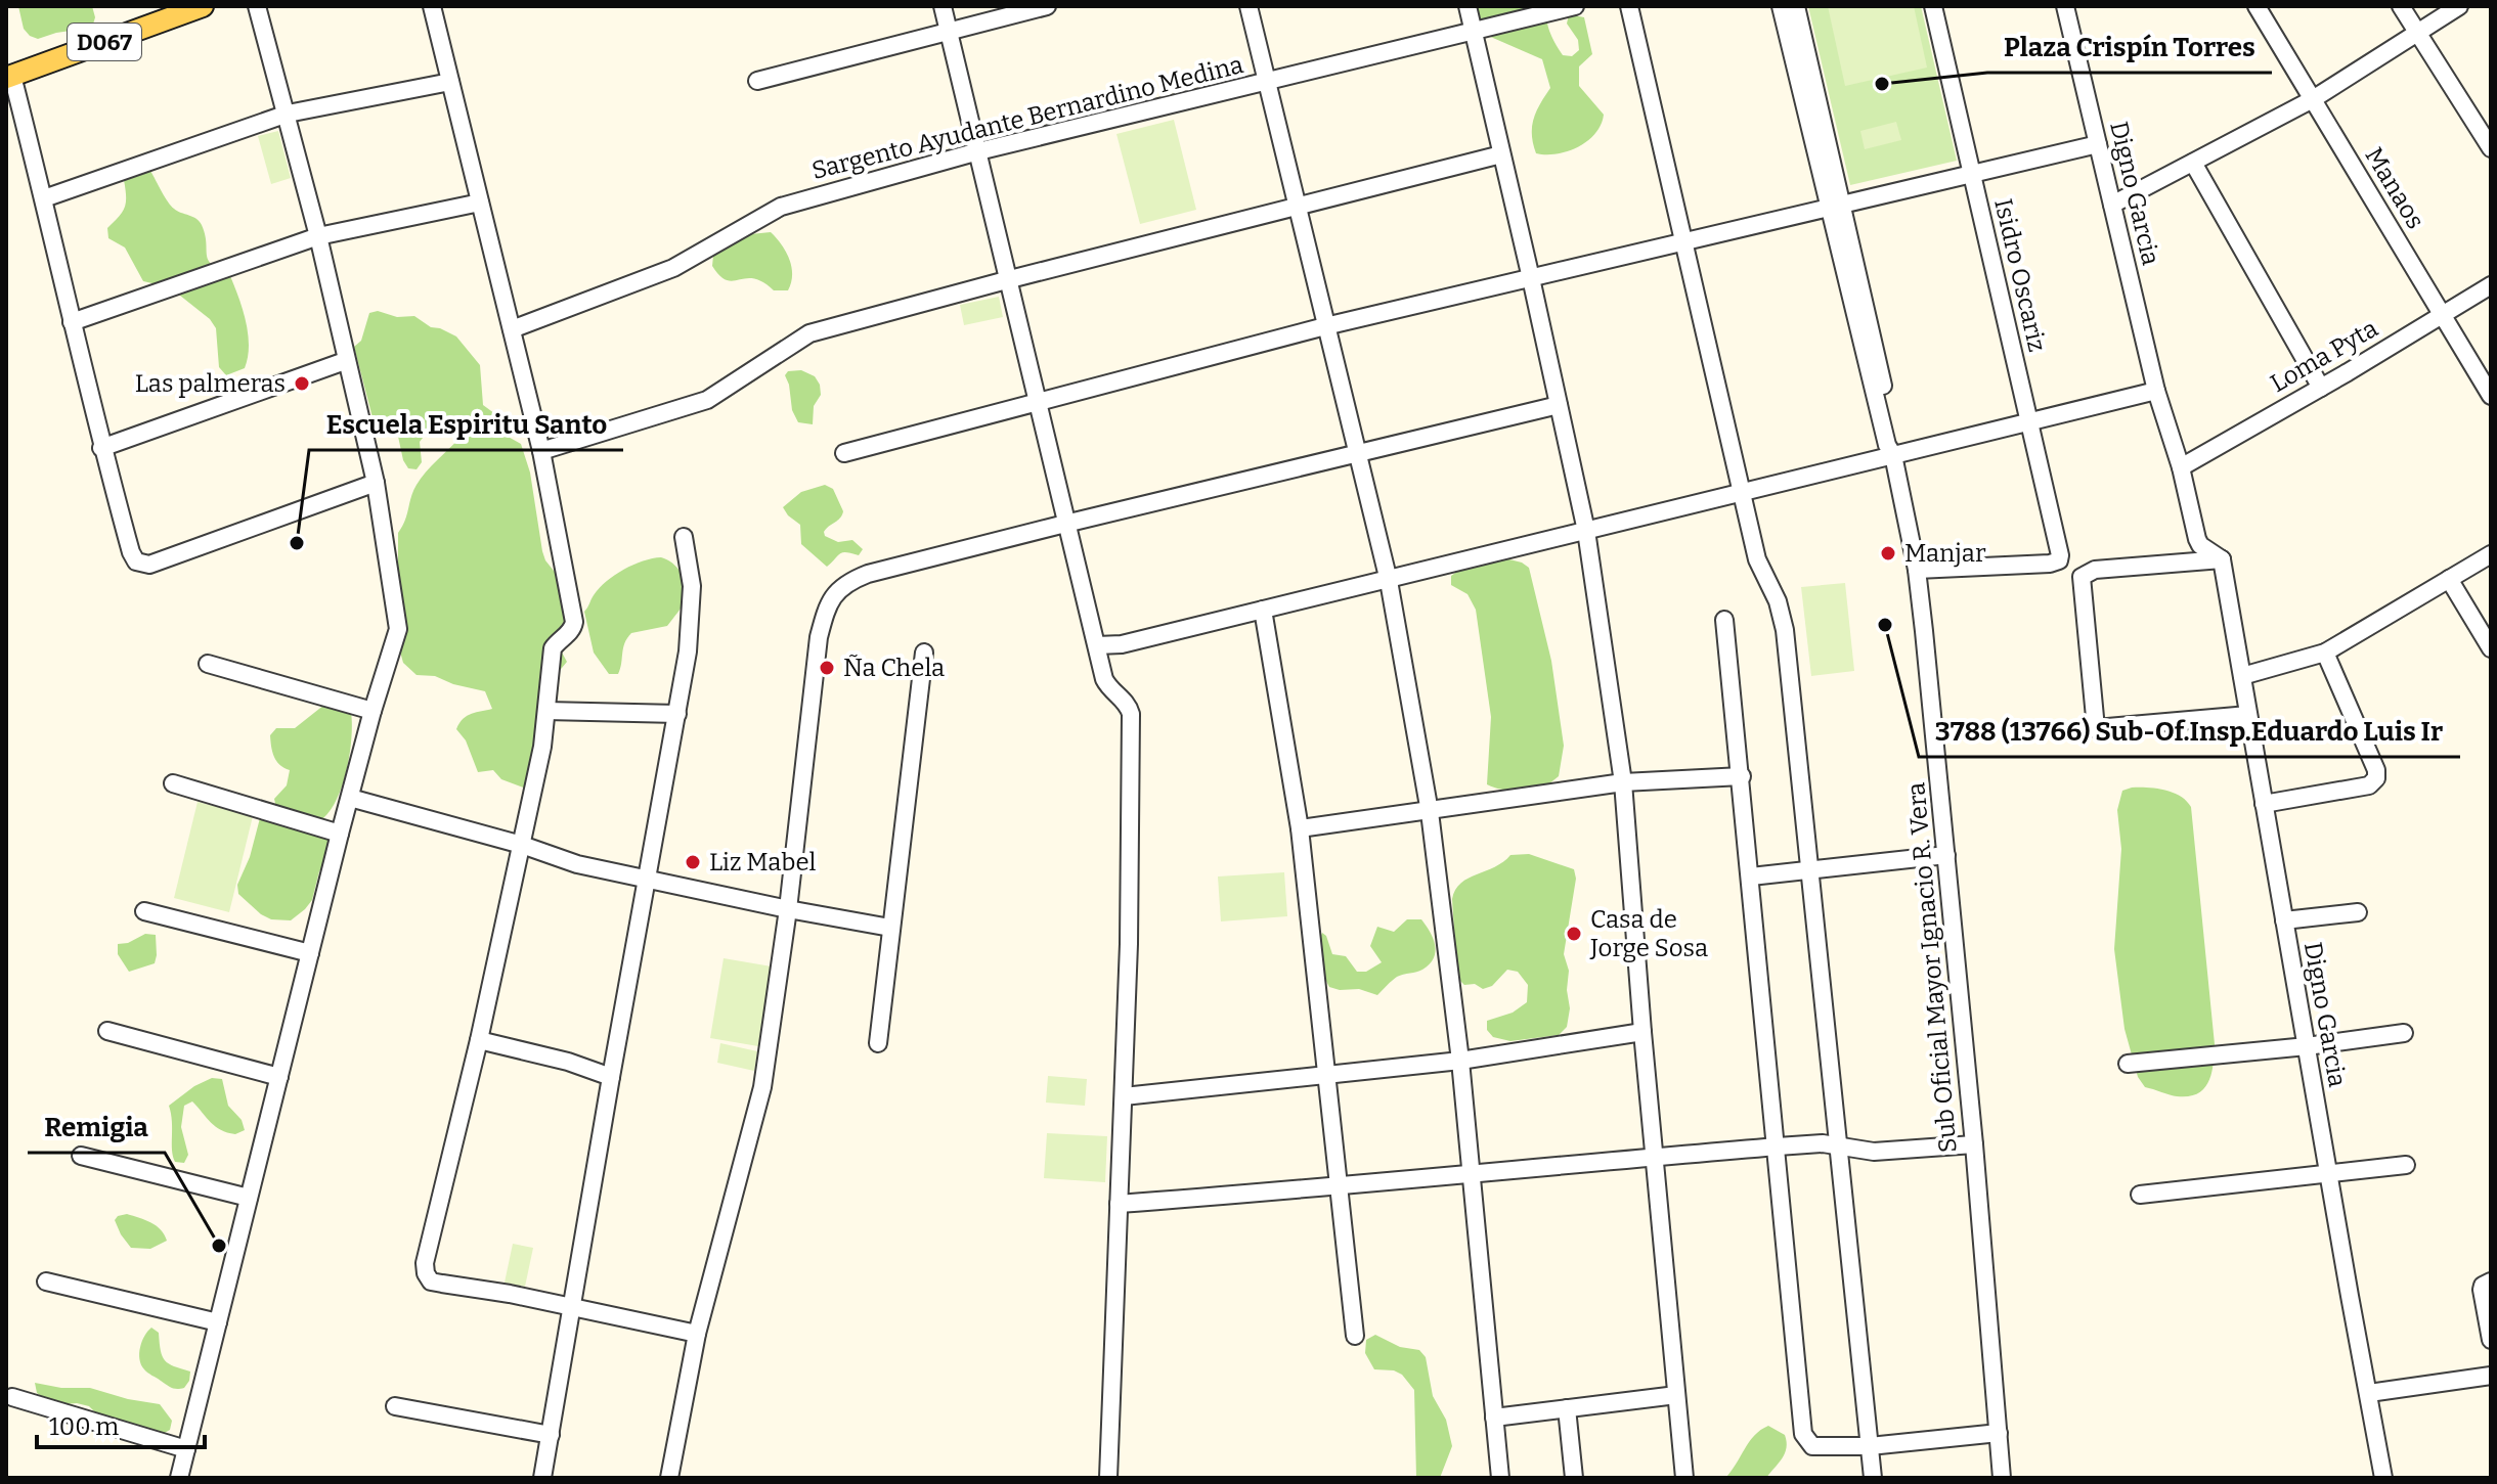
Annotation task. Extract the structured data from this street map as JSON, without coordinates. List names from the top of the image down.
{
  "streets": {
    "main road": ["D067"],
    "street": [
      "Sargento Ayudante Bernardino Medina",
      "Manaos",
      "Digno Garcia",
      "Isidro Oscariz",
      "Loma Pyta",
      "Sub Oficial Mayor Ignacio R. Vera"
    ]
  },
  "crossings": [
    ["Manaos", "Loma Pyta"],
    ["Digno Garcia", "Loma Pyta"],
    ["Isidro Oscariz", "Sub Oficial Mayor Ignacio R. Vera"]
  ],
  "places": [
    "Plaza Crispín Torres",
    "Las palmeras",
    "Escuela Espiritu Santo",
    "Manjar",
    "3788 (13766) Sub-Of.Insp.Eduardo Luis Ir",
    "Ña Chela",
    "Liz Mabel",
    "Casa de Jorge Sosa",
    "Remigia"
  ],
  "scale_bar": "100 m"
}
